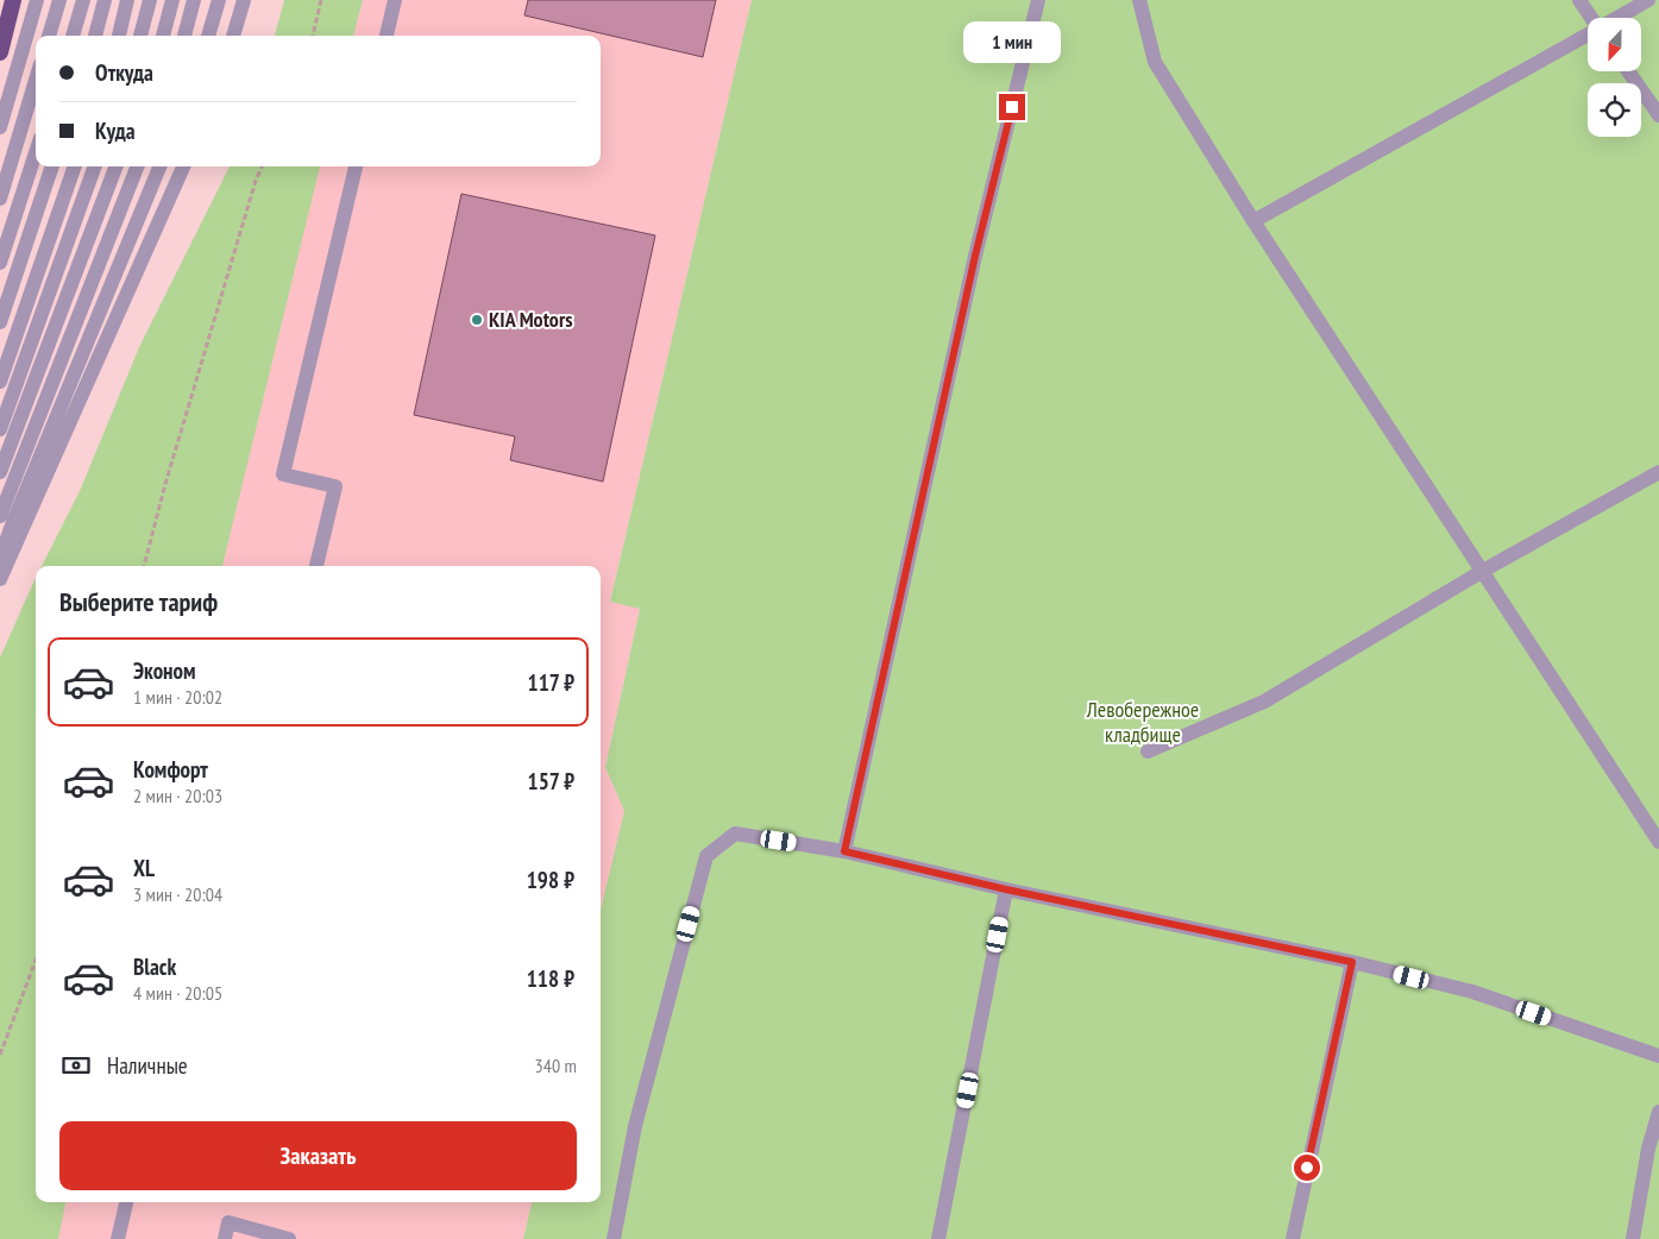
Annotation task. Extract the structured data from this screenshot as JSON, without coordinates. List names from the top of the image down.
{
  "parks": ["Левобережное кладбище"],
  "places": ["KIA Motors"],
  "north": "bottom",
  "page": {
    "bubble": "1 мин",
    "banner": ["Откуда", "Куда"],
    "heading": "Выберите тариф",
    "list": [
      {
        "name": "Эконом",
        "note": "1 мин · 20:02",
        "value": "117 ₽"
      },
      {
        "name": "Комфорт",
        "note": "2 мин · 20:03",
        "value": "157 ₽"
      },
      {
        "name": "XL",
        "note": "3 мин · 20:04",
        "value": "198 ₽"
      },
      {
        "name": "Black",
        "note": "4 мин · 20:05",
        "value": "118 ₽"
      }
    ],
    "pay": ["Наличные", "340 m"],
    "buttons": "Заказать"
  }
}
